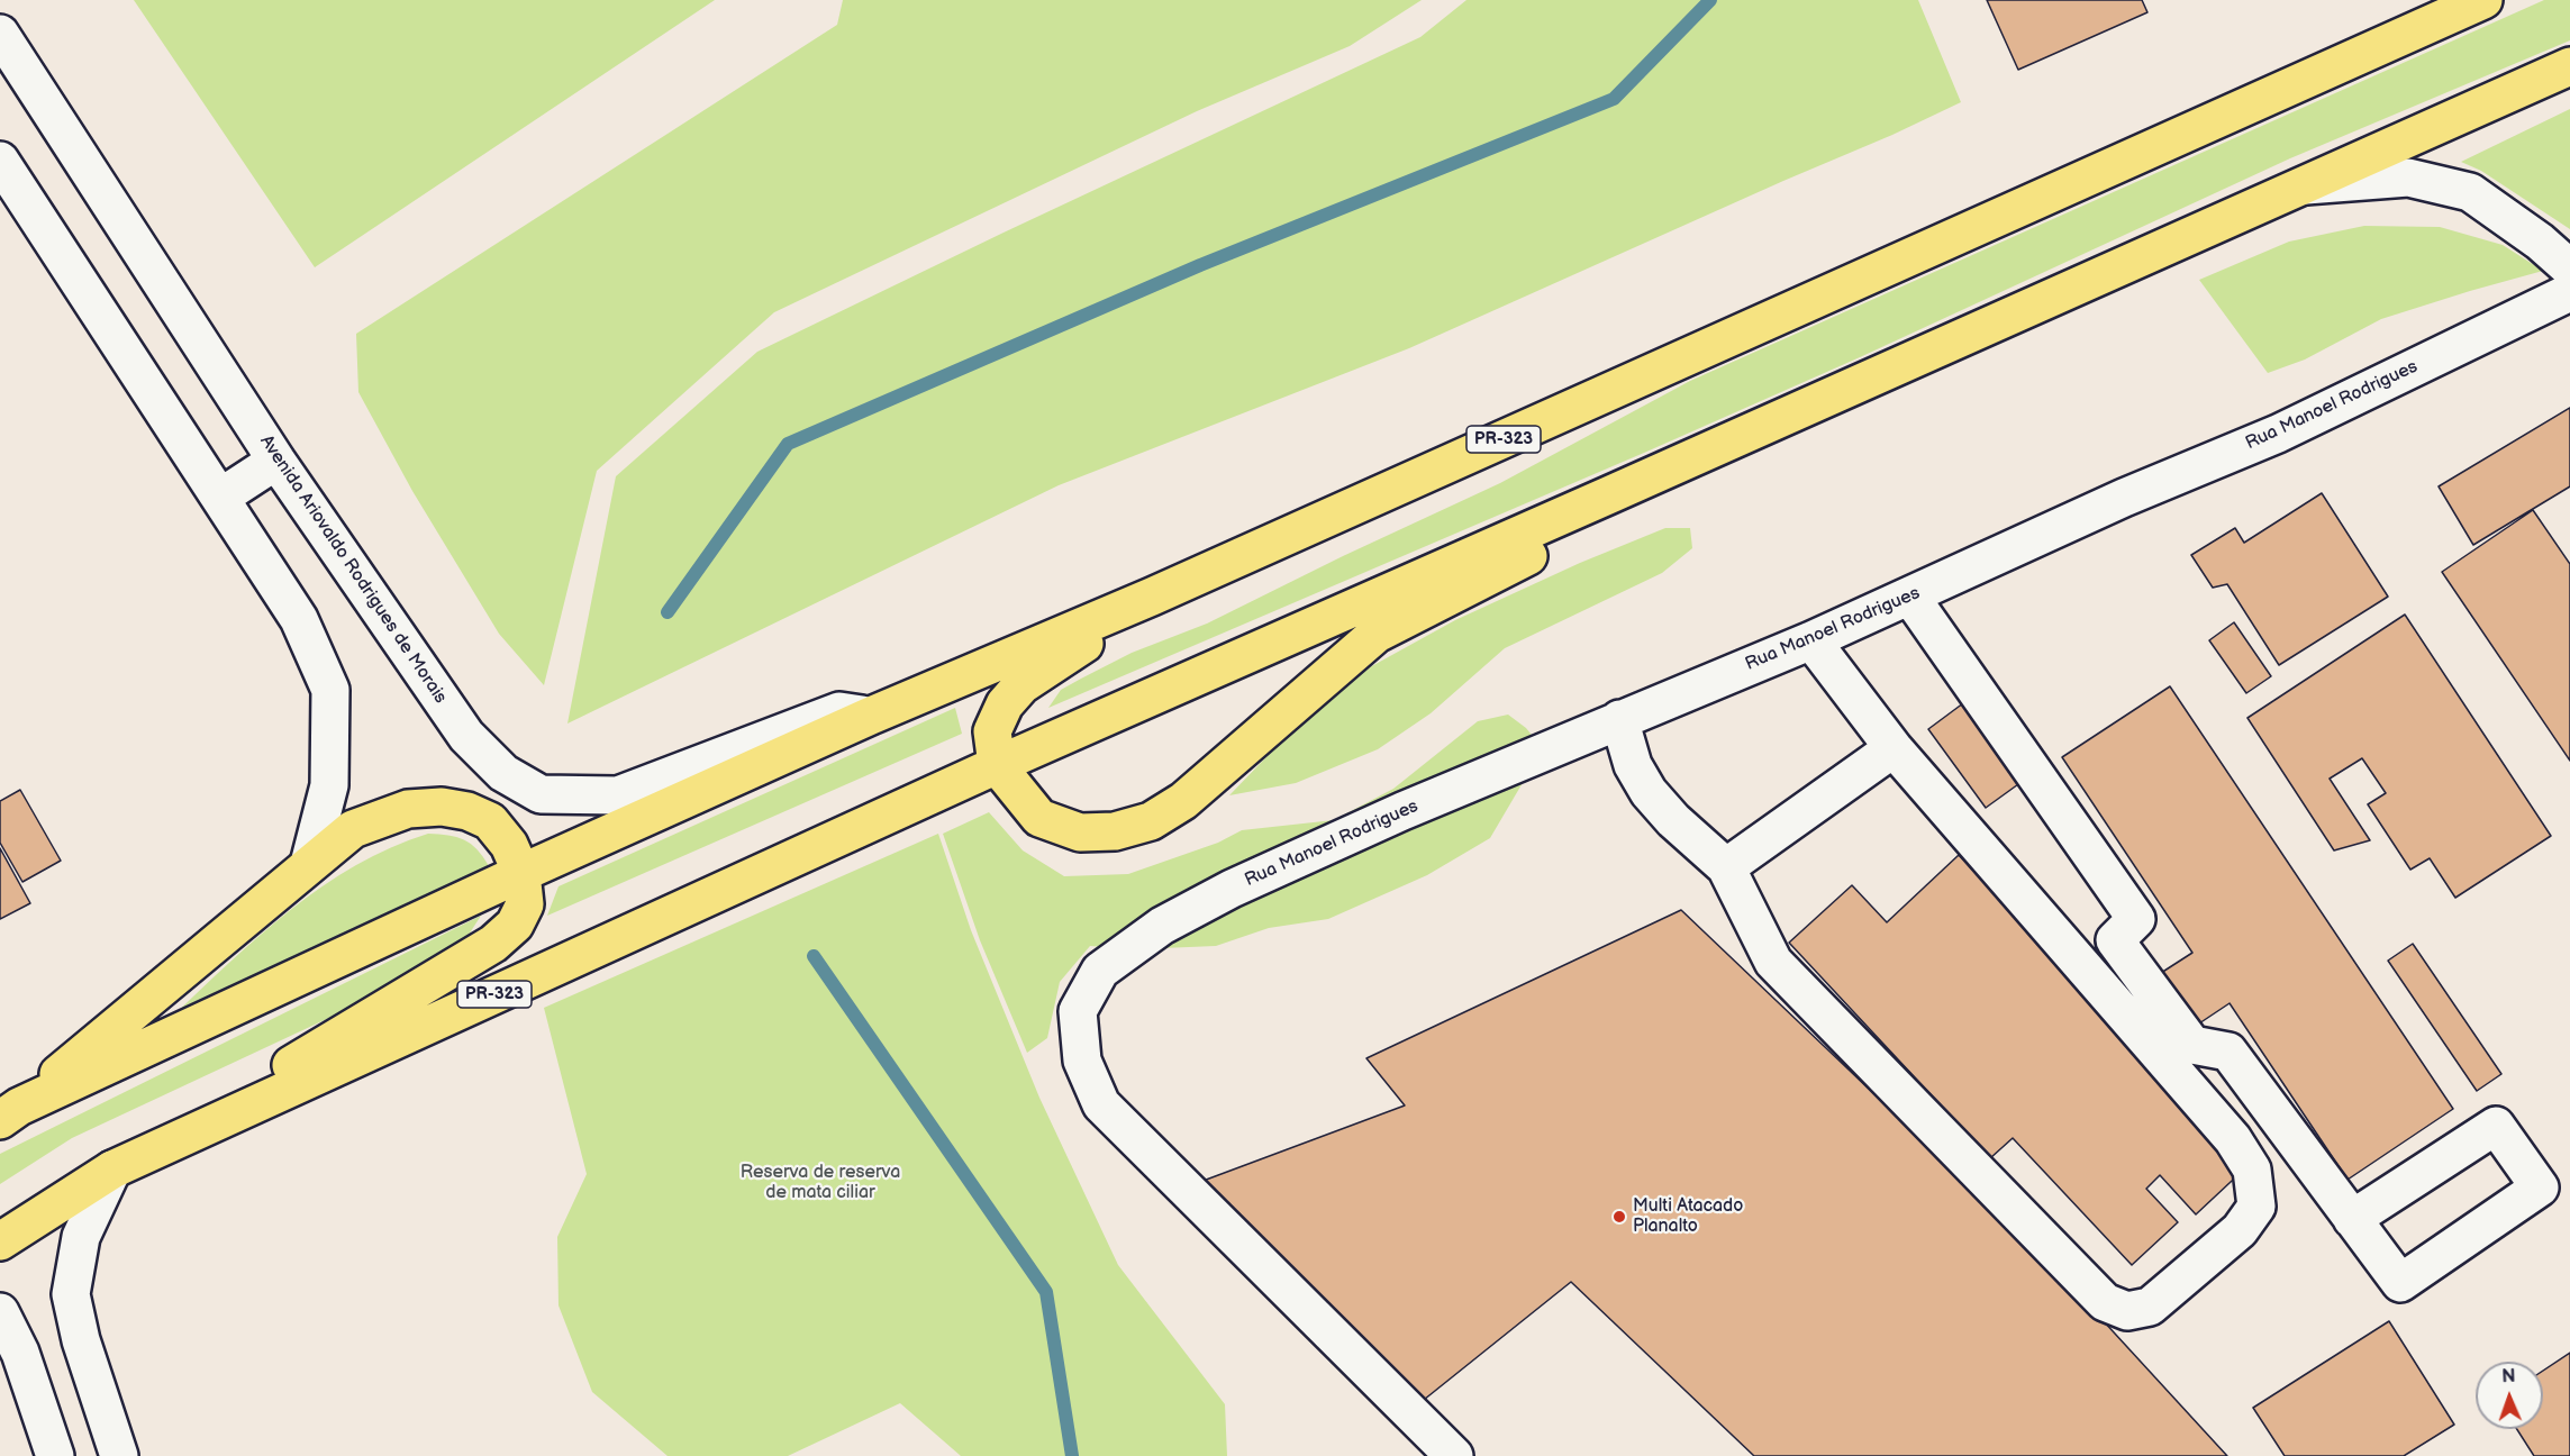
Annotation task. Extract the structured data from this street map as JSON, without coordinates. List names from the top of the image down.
{
  "streets": {
    "highway": ["PR-323"],
    "street": ["Rua Manoel Rodrigues", "Avenida Ariovaldo Rodrigues de Morais"]
  },
  "crossings": [
    ["PR-323", "Avenida Ariovaldo Rodrigues de Morais"]
  ],
  "parks": ["Reserva de reserva de mata ciliar"],
  "places": ["Multi Atacado Planalto"],
  "north": "top"
}
